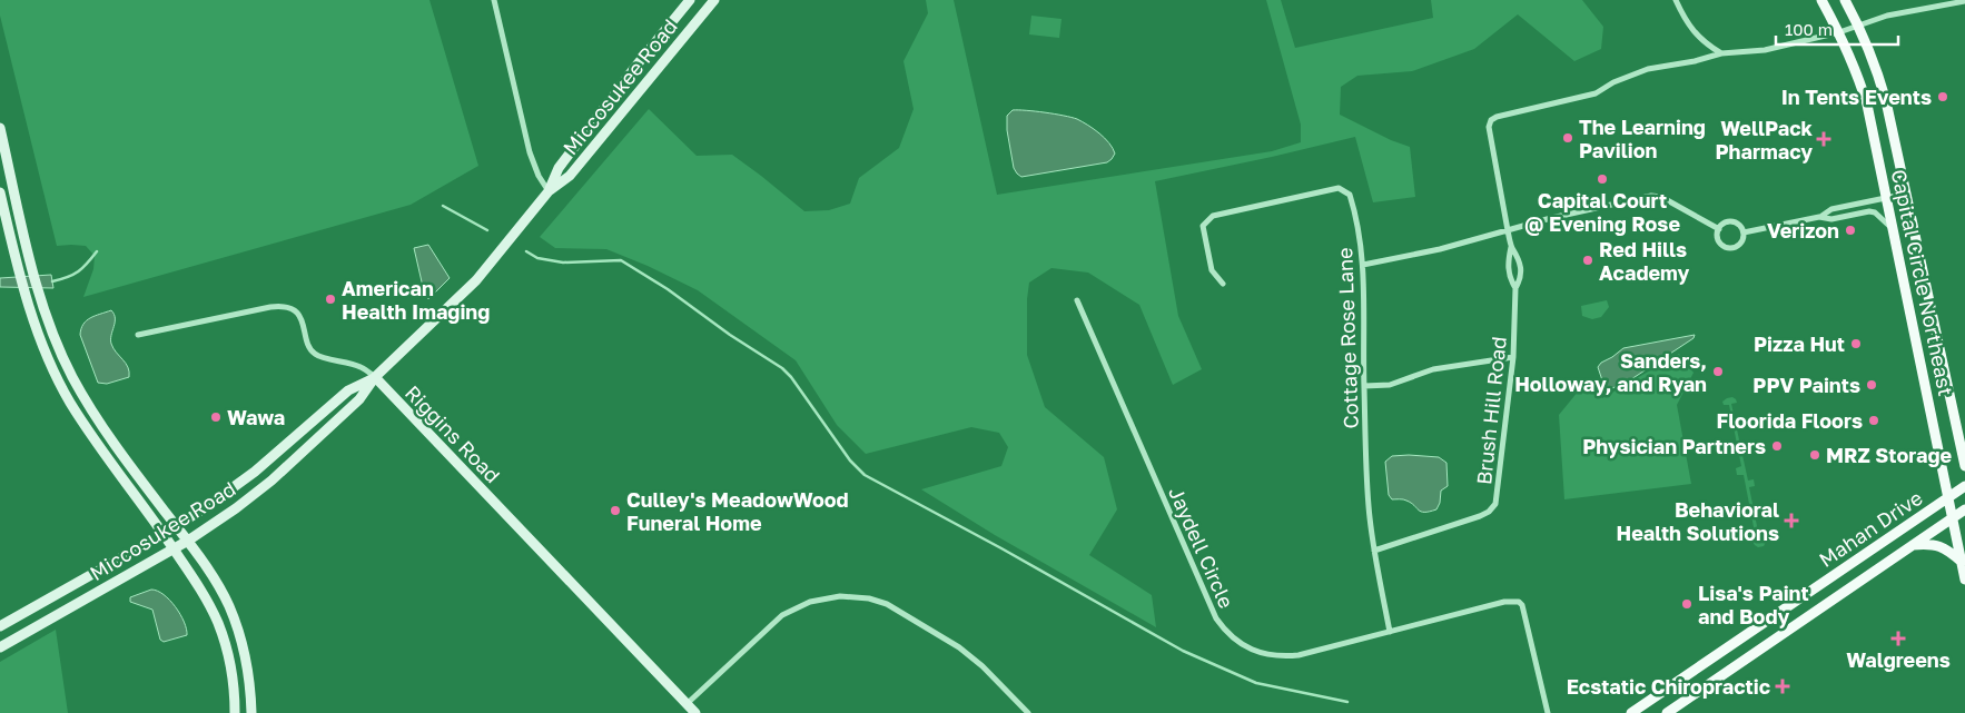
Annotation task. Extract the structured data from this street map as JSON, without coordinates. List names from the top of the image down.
{
  "streets": {
    "main road": ["Capital Circle Northeast", "Mahan Drive"],
    "street": [
      "Miccosukee Road",
      "Cottage Rose Lane",
      "Brush Hill Road",
      "Riggins Road",
      "Jaydell Circle"
    ]
  },
  "crossings": [
    ["Miccosukee Road", "Riggins Road"],
    ["Capital Circle Northeast", "Mahan Drive"],
    ["Cottage Rose Lane", "Brush Hill Road"],
    ["Cottage Rose Lane", "Jaydell Circle"]
  ],
  "places": {
    "other": [
      "In Tents Events",
      "The Learning Pavilion",
      "Capital Court @ Evening Rose",
      "Verizon",
      "Red Hills Academy",
      "American Health Imaging",
      "Pizza Hut",
      "Sanders, Holloway, and Ryan",
      "PPV Paints",
      "Wawa",
      "Floorida Floors",
      "Physician Partners",
      "MRZ Storage",
      "Culley's MeadowWood Funeral Home",
      "Lisa's Paint and Body"
    ],
    "health": [
      "WellPack Pharmacy",
      "Behavioral Health Solutions",
      "Walgreens",
      "Ecstatic Chiropractic"
    ]
  },
  "scale_bar": "100 m"
}
